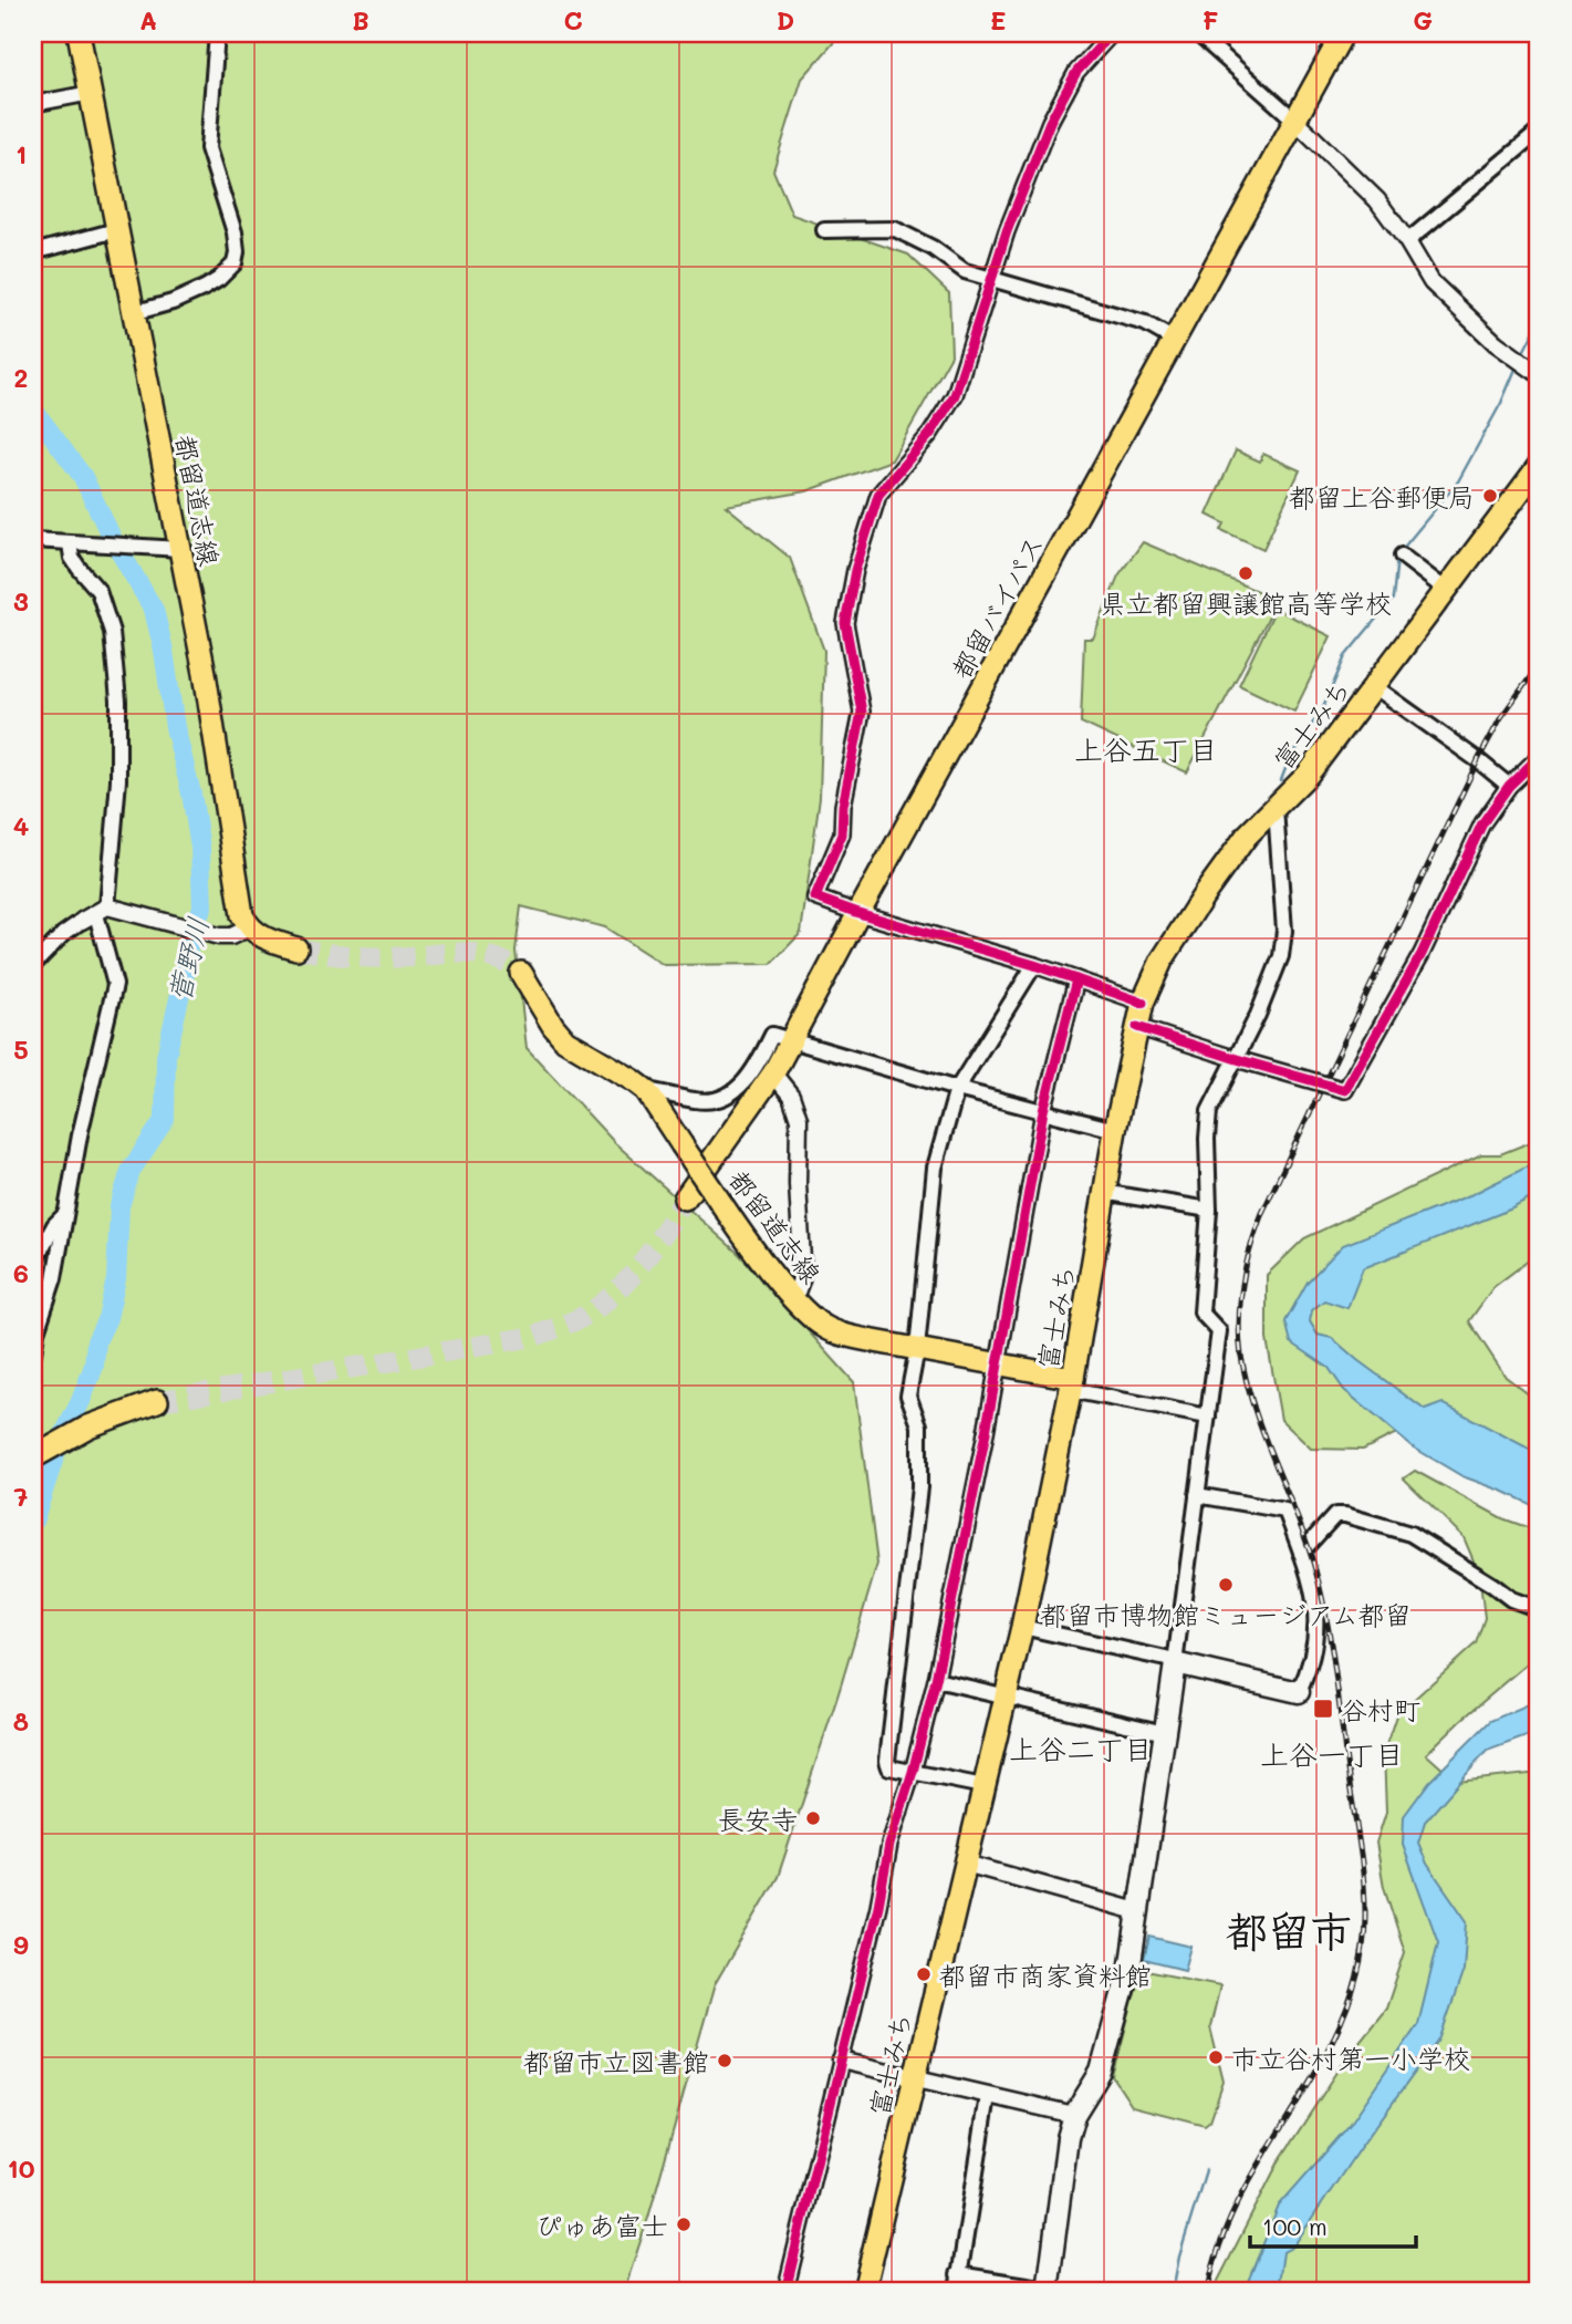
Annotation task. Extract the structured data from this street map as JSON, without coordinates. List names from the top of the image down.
{
  "streets": {
    "main road": ["都留道志線", "都留バイパス", "富士みち"]
  },
  "crossings": [
    ["都留道志線", "富士みち"]
  ],
  "districts": [
    "上谷五丁目",
    "上谷二丁目",
    "上谷一丁目",
    "都留市"
  ],
  "water": ["菅野川"],
  "places": {
    "other": [
      "都留上谷郵便局",
      "県立都留興譲館高等学校",
      "都留市博物館ミュージアム都留",
      "長安寺",
      "都留市商家資料館",
      "市立谷村第一小学校",
      "都留市立図書館",
      "ぴゅあ富士"
    ],
    "transit": ["谷村町"]
  },
  "scale_bar": "100 m",
  "grid": {
    "columns": [
      "A",
      "B",
      "C",
      "D",
      "E",
      "F",
      "G"
    ],
    "rows": [
      "1",
      "2",
      "3",
      "4",
      "5",
      "6",
      "7",
      "8",
      "9",
      "10"
    ]
  }
}
